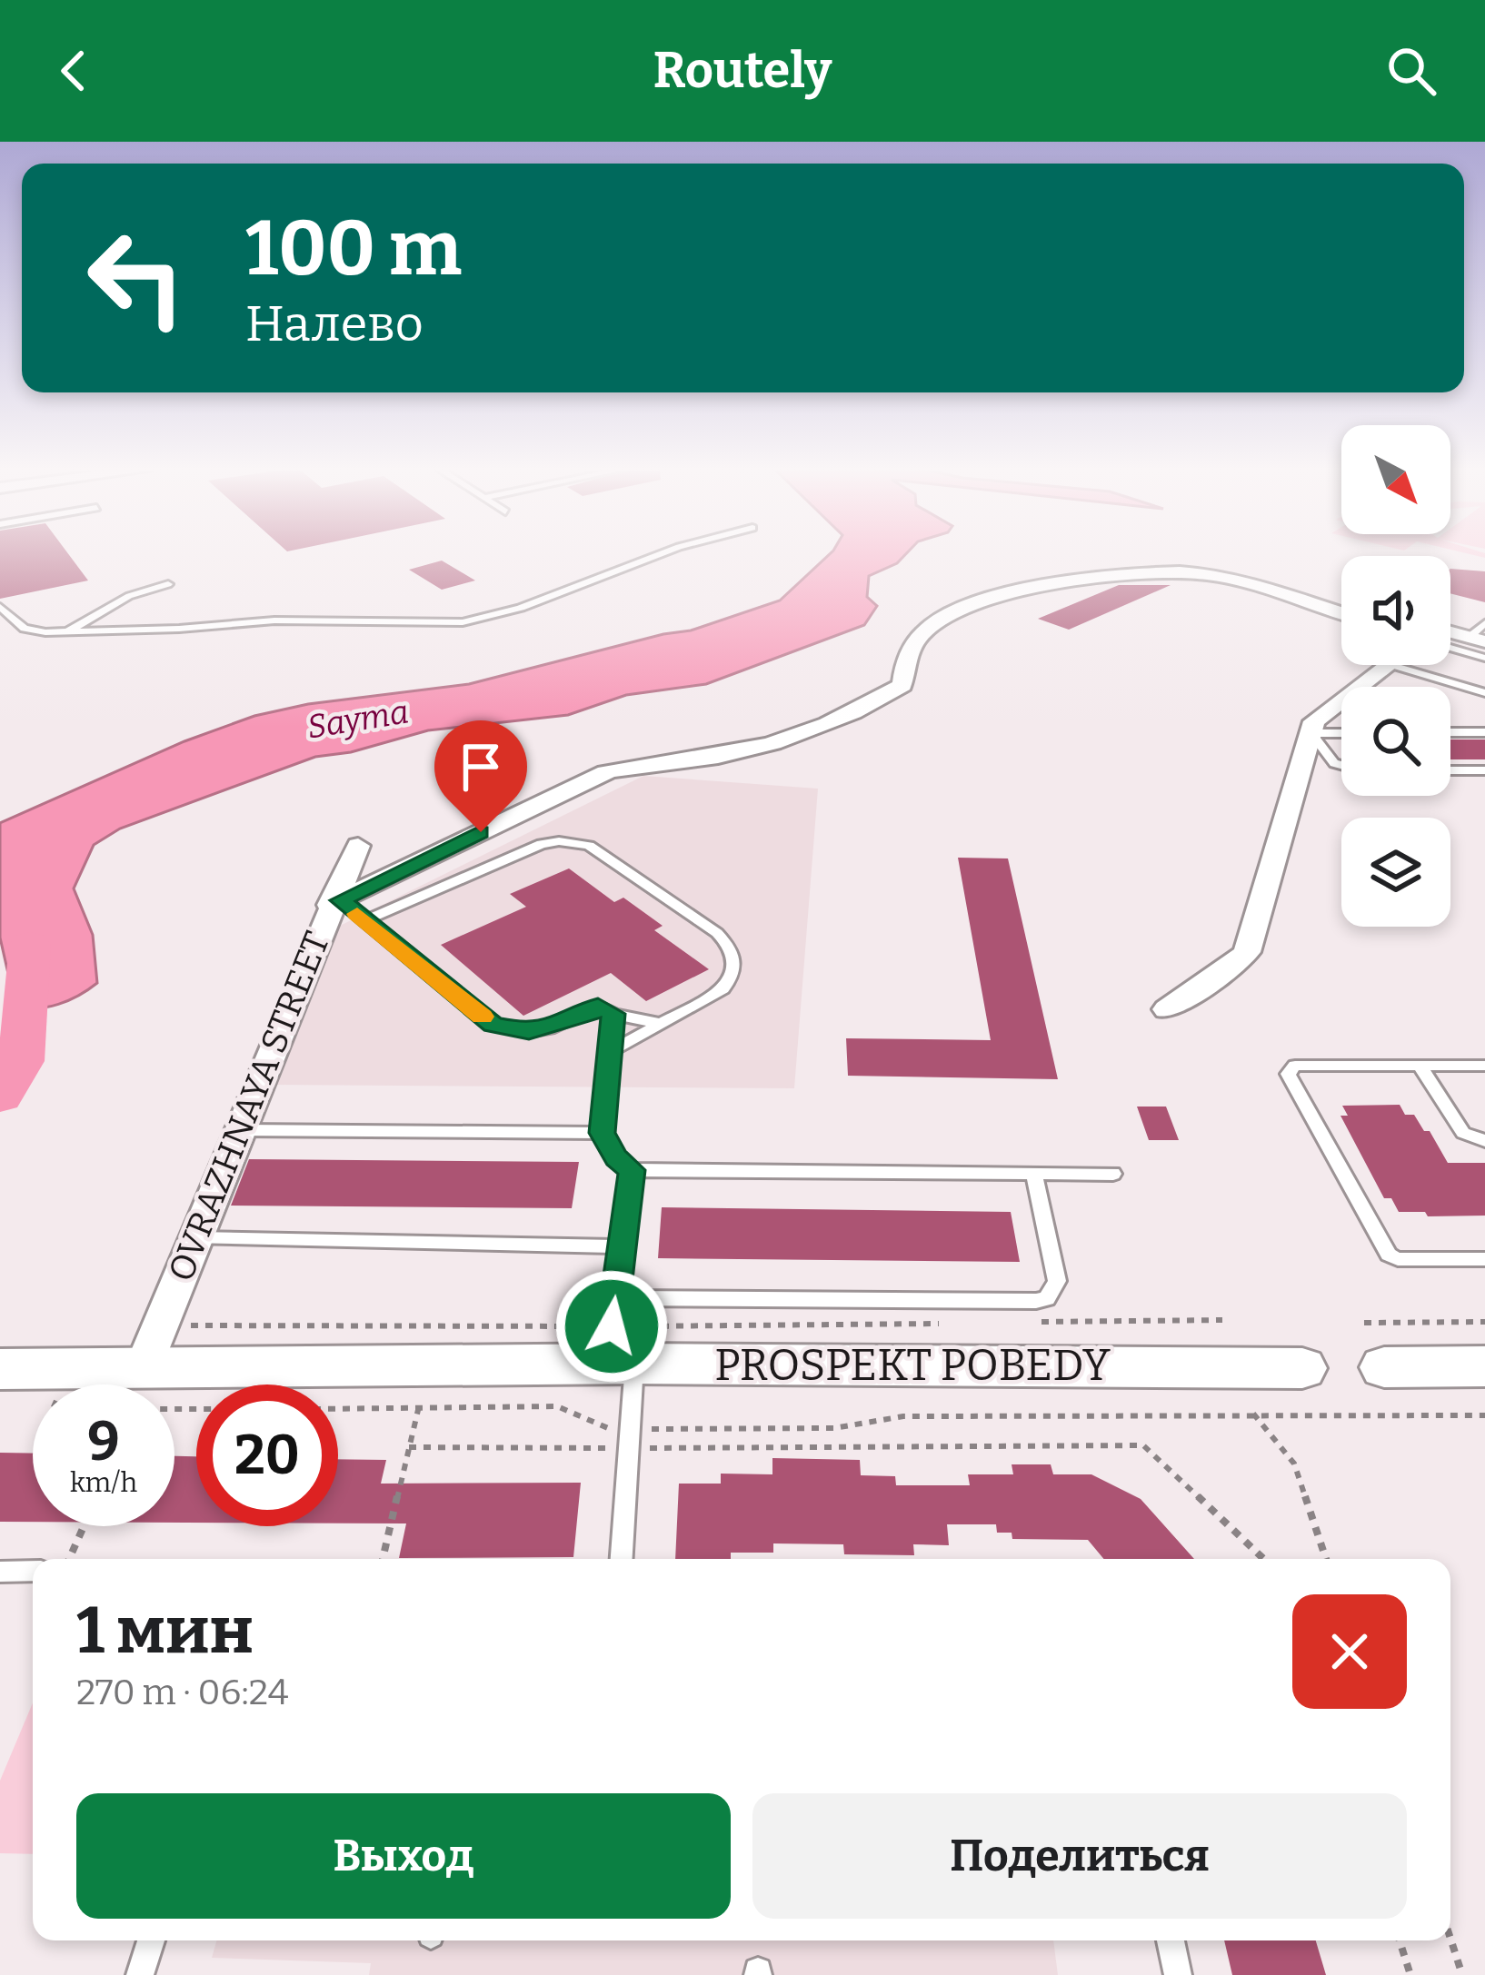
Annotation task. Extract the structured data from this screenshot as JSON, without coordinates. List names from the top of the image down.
{
  "streets": {
    "street": ["OVRAZHNAYA STREET", "PROSPEKT POBEDY"]
  },
  "crossings": [
    ["OVRAZHNAYA STREET", "PROSPEKT POBEDY"]
  ],
  "water": ["Sayma"],
  "north": "bottom right",
  "page": {
    "header": "Routely",
    "turn": ["100 m", "Налево"],
    "speed": "9 km/h",
    "limit": "20",
    "heading": ["1 мин", "270 m · 06:24"],
    "buttons": ["Выход", "Поделиться"]
  }
}
